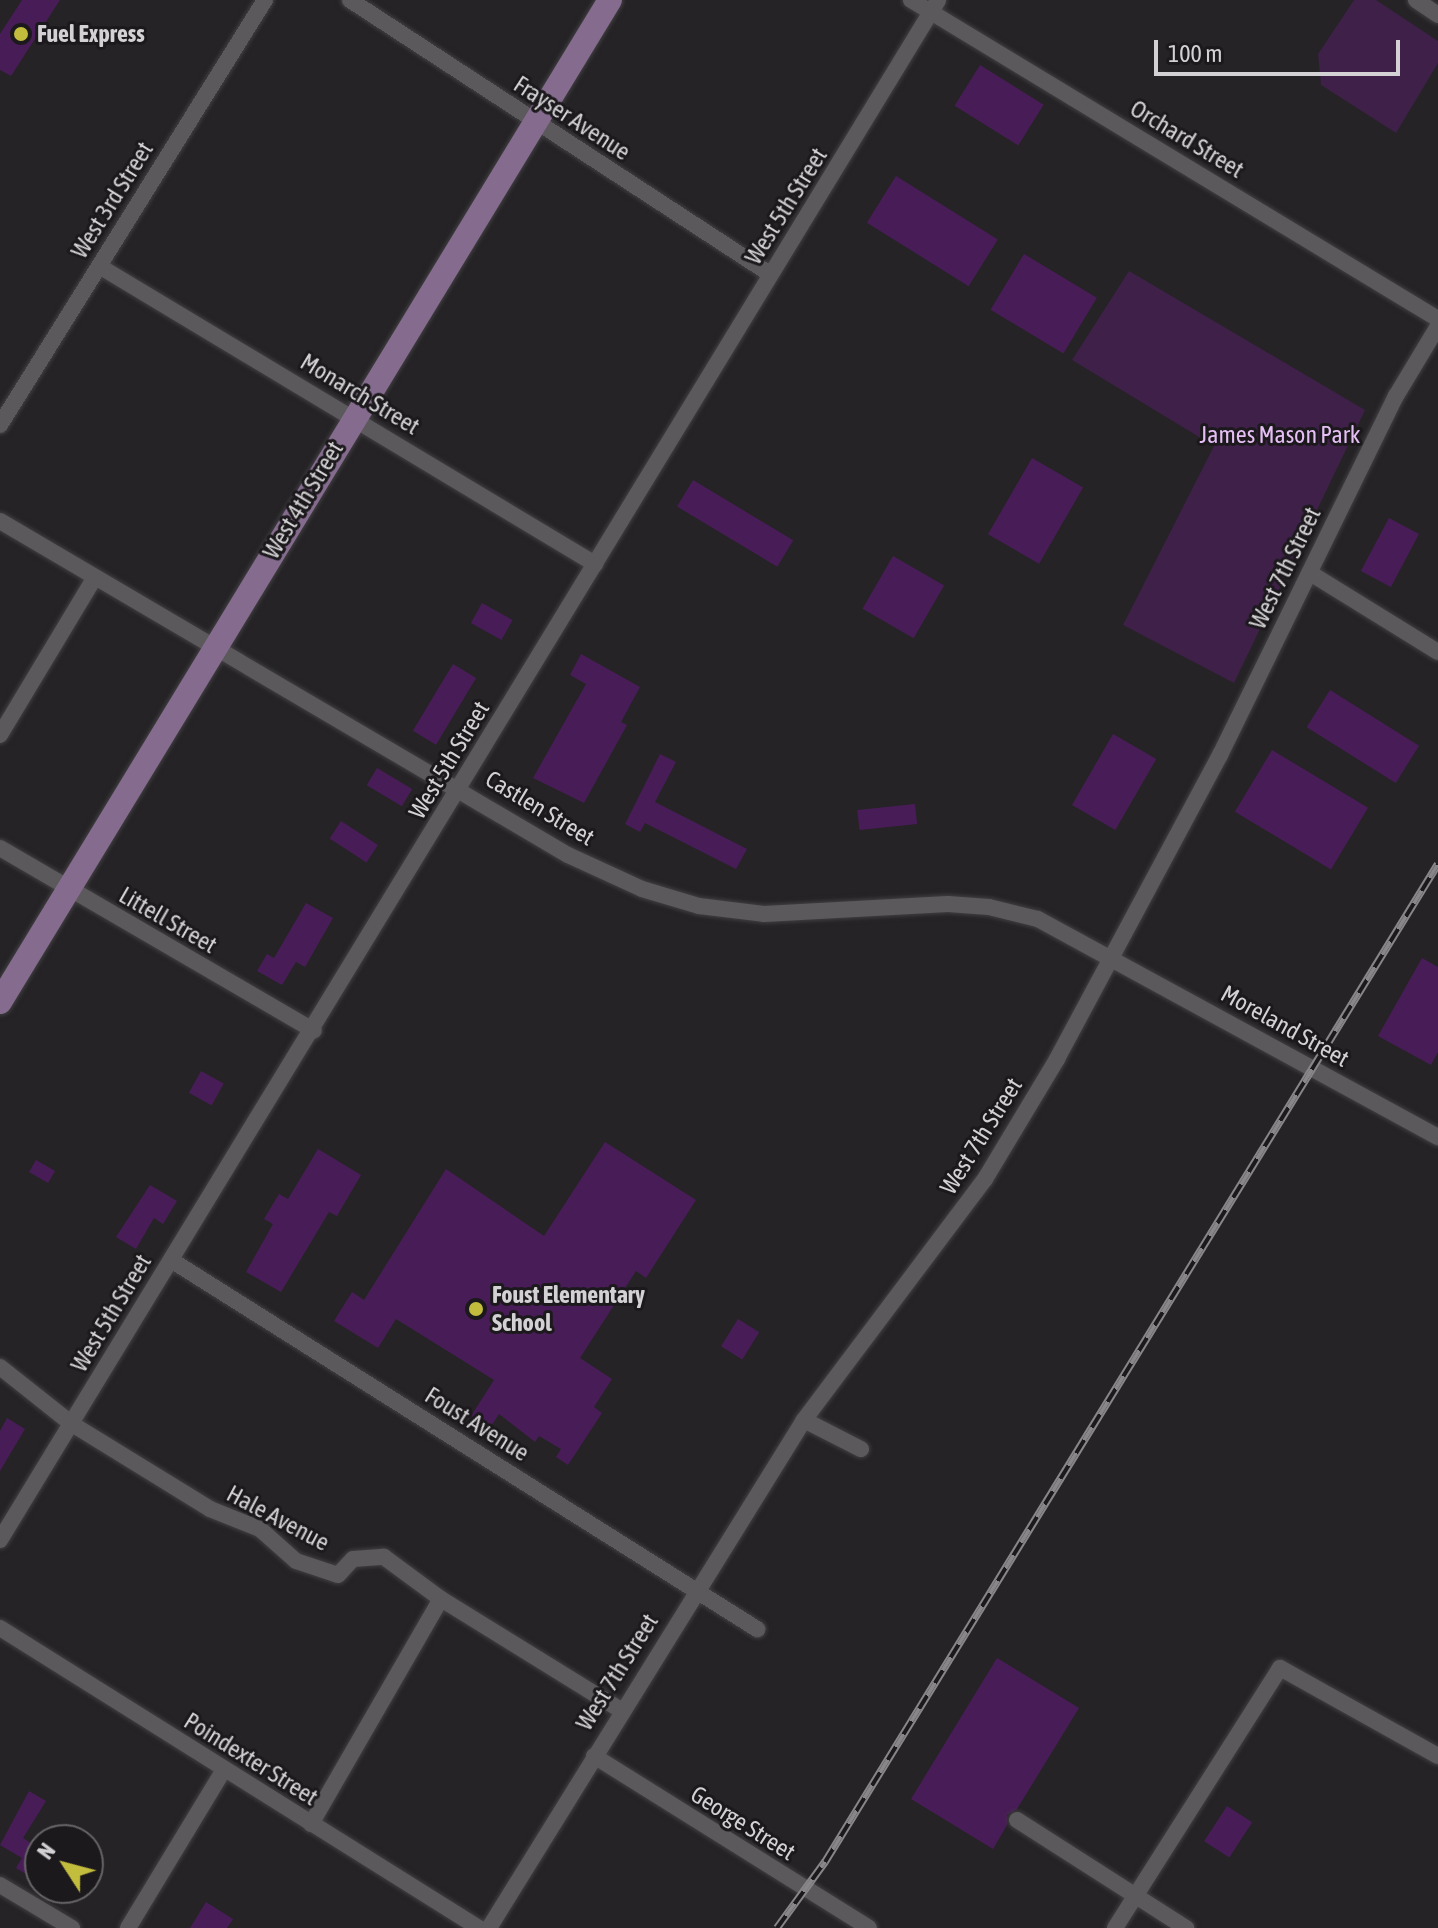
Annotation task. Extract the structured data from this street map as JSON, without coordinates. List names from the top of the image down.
{
  "streets": {
    "main road": ["West 4th Street"],
    "street": [
      "Frayser Avenue",
      "Orchard Street",
      "West 3rd Street",
      "West 5th Street",
      "Monarch Street",
      "West 7th Street",
      "Castlen Street",
      "Littell Street",
      "Moreland Street",
      "Foust Avenue",
      "Hale Avenue",
      "Poindexter Street",
      "George Street"
    ]
  },
  "crossings": [
    ["Frayser Avenue", "West 5th Street"],
    ["Frayser Avenue", "West 4th Street"],
    ["Orchard Street", "West 5th Street"],
    ["West 3rd Street", "Monarch Street"],
    ["West 5th Street", "Monarch Street"],
    ["West 5th Street", "Castlen Street"],
    ["West 5th Street", "Littell Street"],
    ["West 5th Street", "Foust Avenue"],
    ["West 5th Street", "Hale Avenue"],
    ["Monarch Street", "West 4th Street"],
    ["West 4th Street", "Castlen Street"],
    ["West 4th Street", "Littell Street"],
    ["West 7th Street", "Castlen Street"],
    ["West 7th Street", "Moreland Street"],
    ["West 7th Street", "Foust Avenue"],
    ["West 7th Street", "Hale Avenue"],
    ["West 7th Street", "George Street"],
    ["Castlen Street", "Moreland Street"]
  ],
  "parks": ["James Mason Park"],
  "places": ["Fuel Express", "Foust Elementary School"],
  "scale_bar": "100 m",
  "north": "top left"
}
